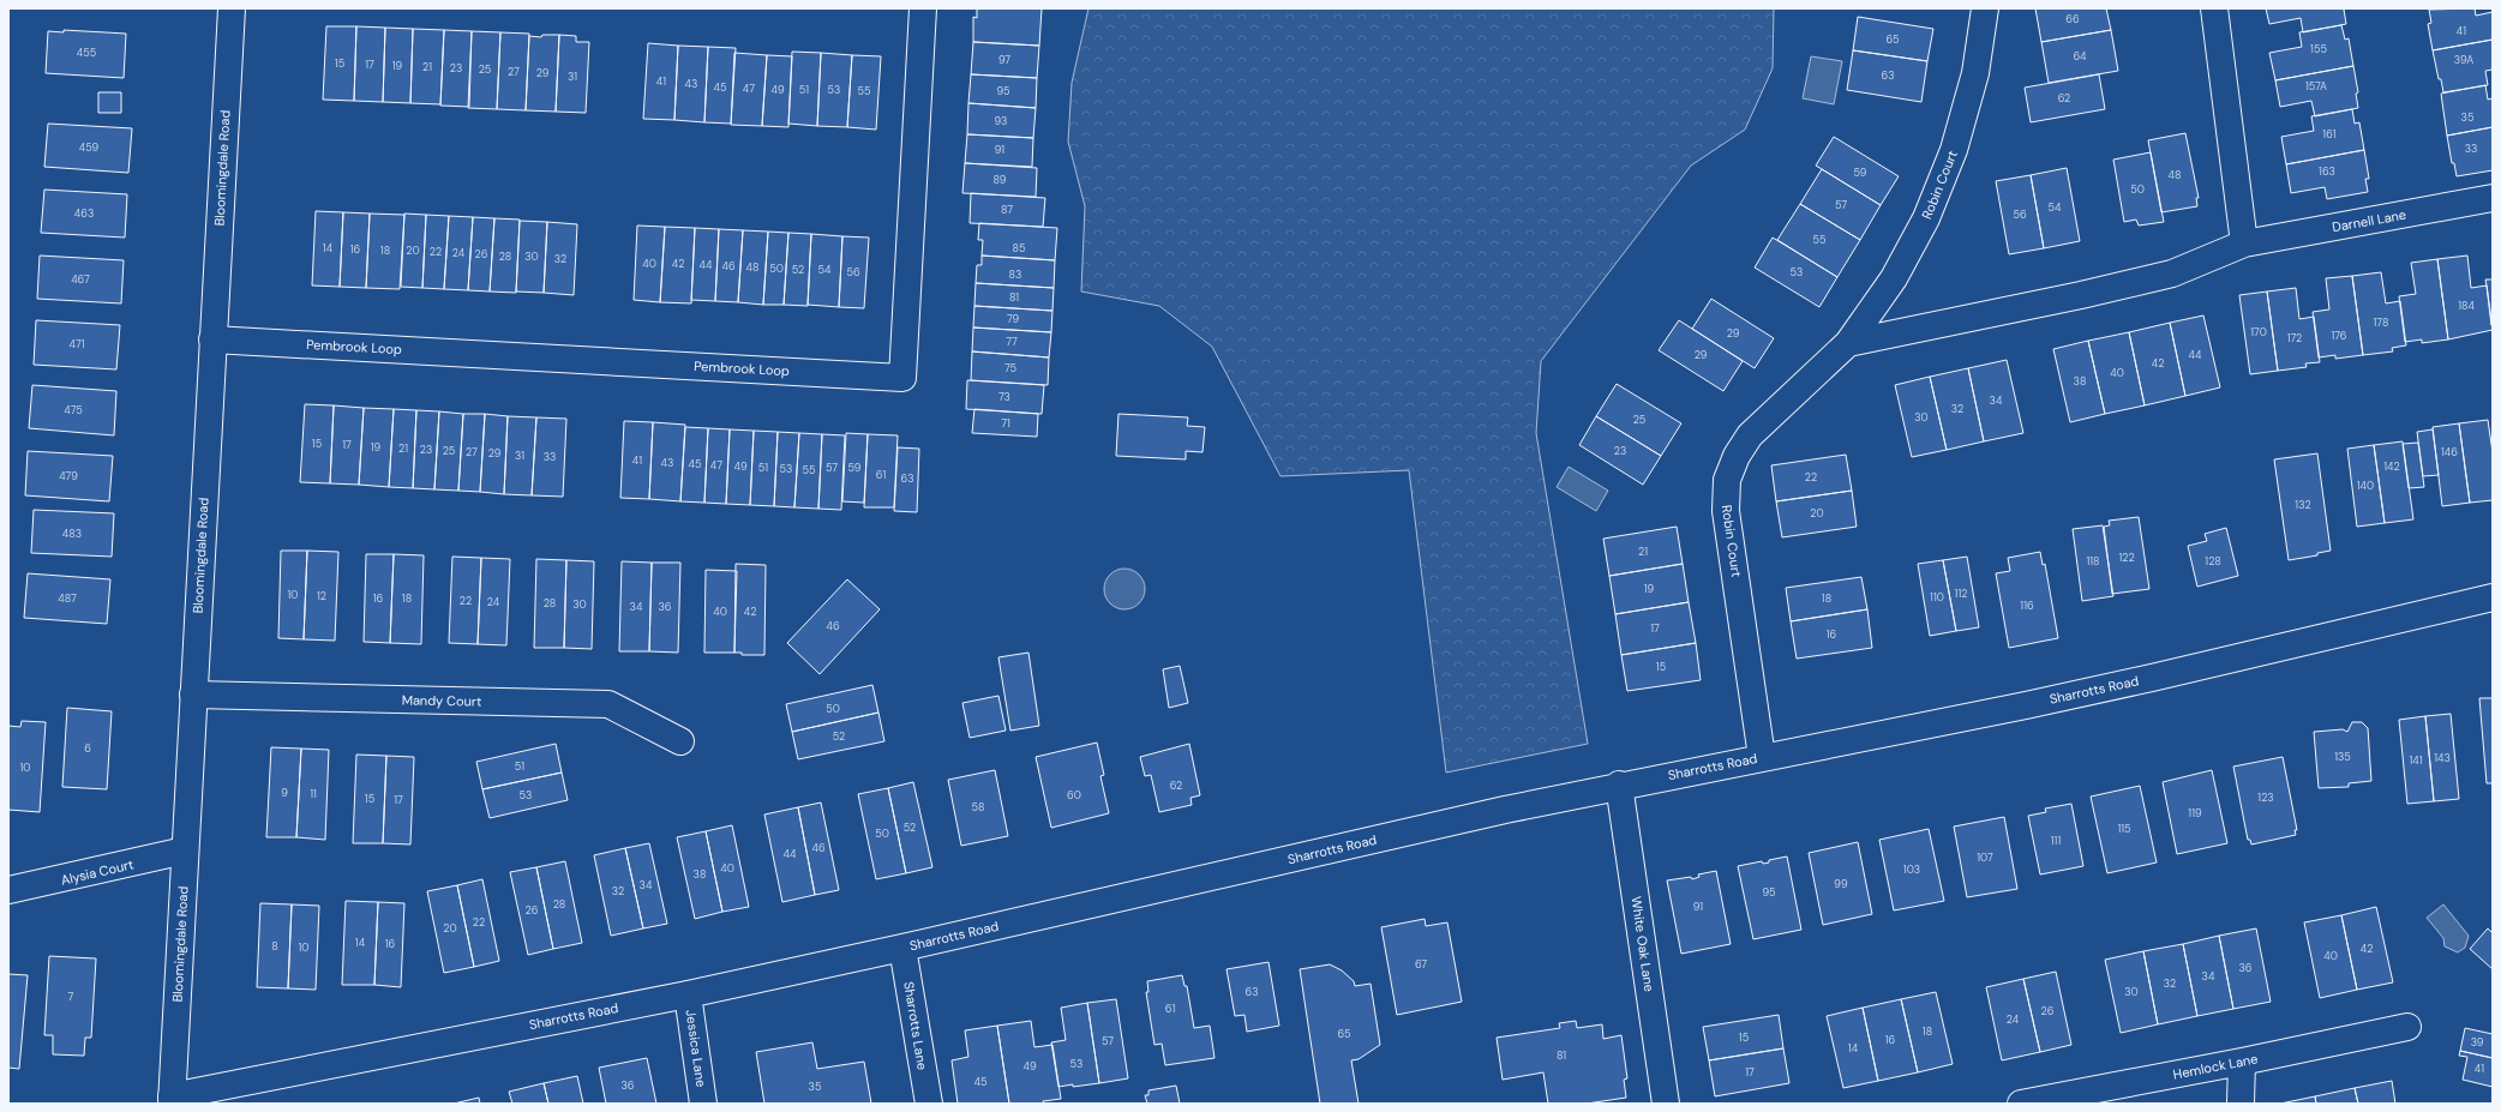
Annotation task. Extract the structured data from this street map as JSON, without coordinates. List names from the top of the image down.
{
  "streets": {
    "street": [
      "Bloomingdale Road",
      "Robin Court",
      "Darnell Lane",
      "Pembrook Loop",
      "Sharrotts Road",
      "Mandy Court",
      "Alysia Court",
      "White Oak Lane",
      "Sharrotts Lane",
      "Jessica Lane",
      "Hemlock Lane"
    ]
  },
  "crossings": [
    ["Bloomingdale Road", "Pembrook Loop"],
    ["Bloomingdale Road", "Sharrotts Road"],
    ["Bloomingdale Road", "Mandy Court"],
    ["Bloomingdale Road", "Alysia Court"],
    ["Robin Court", "Darnell Lane"],
    ["Robin Court", "Sharrotts Road"],
    ["Sharrotts Road", "White Oak Lane"],
    ["Sharrotts Road", "Sharrotts Lane"],
    ["Sharrotts Road", "Jessica Lane"]
  ],
  "house_numbers": [
    "66",
    "41",
    "65",
    "155",
    "455",
    "64",
    "97",
    "39A",
    "15",
    "17",
    "19",
    "21",
    "23",
    "25",
    "27",
    "29",
    "63",
    "31",
    "41",
    "43",
    "157A",
    "45",
    "47",
    "49",
    "51",
    "53",
    "55",
    "95",
    "62",
    "35",
    "93",
    "161",
    "459",
    "33",
    "91",
    "163",
    "59",
    "48",
    "89",
    "50",
    "57",
    "54",
    "87",
    "463",
    "56",
    "55",
    "14",
    "85",
    "16",
    "18",
    "20",
    "22",
    "24",
    "26",
    "28",
    "30",
    "32",
    "40",
    "42",
    "44",
    "46",
    "48",
    "50",
    "52",
    "54",
    "56",
    "53",
    "83",
    "467",
    "81",
    "184",
    "79",
    "178",
    "170",
    "29",
    "176",
    "172",
    "77",
    "471",
    "29",
    "44",
    "42",
    "75",
    "40",
    "38",
    "73",
    "34",
    "32",
    "475",
    "30",
    "25",
    "71",
    "15",
    "17",
    "19",
    "21",
    "23",
    "25",
    "23",
    "27",
    "146",
    "29",
    "31",
    "33",
    "41",
    "43",
    "45",
    "47",
    "49",
    "142",
    "51",
    "57",
    "59",
    "53",
    "55",
    "61",
    "479",
    "22",
    "63",
    "140",
    "132",
    "20",
    "483",
    "21",
    "122",
    "118",
    "128",
    "19",
    "112",
    "10",
    "12",
    "110",
    "487",
    "16",
    "18",
    "18",
    "22",
    "24",
    "28",
    "30",
    "116",
    "34",
    "36",
    "40",
    "42",
    "46",
    "17",
    "16",
    "15",
    "50",
    "52",
    "6",
    "135",
    "143",
    "141",
    "51",
    "10",
    "62",
    "9",
    "11",
    "53",
    "60",
    "123",
    "15",
    "17",
    "58",
    "119",
    "52",
    "115",
    "50",
    "111",
    "46",
    "44",
    "107",
    "40",
    "103",
    "38",
    "99",
    "34",
    "32",
    "95",
    "28",
    "91",
    "26",
    "22",
    "20",
    "14",
    "16",
    "8",
    "10",
    "42",
    "40",
    "67",
    "36",
    "34",
    "32",
    "63",
    "30",
    "7",
    "61",
    "26",
    "24",
    "18",
    "65",
    "15",
    "16",
    "57",
    "39",
    "14",
    "81",
    "53",
    "49",
    "41",
    "17",
    "45",
    "36",
    "35"
  ]
}
